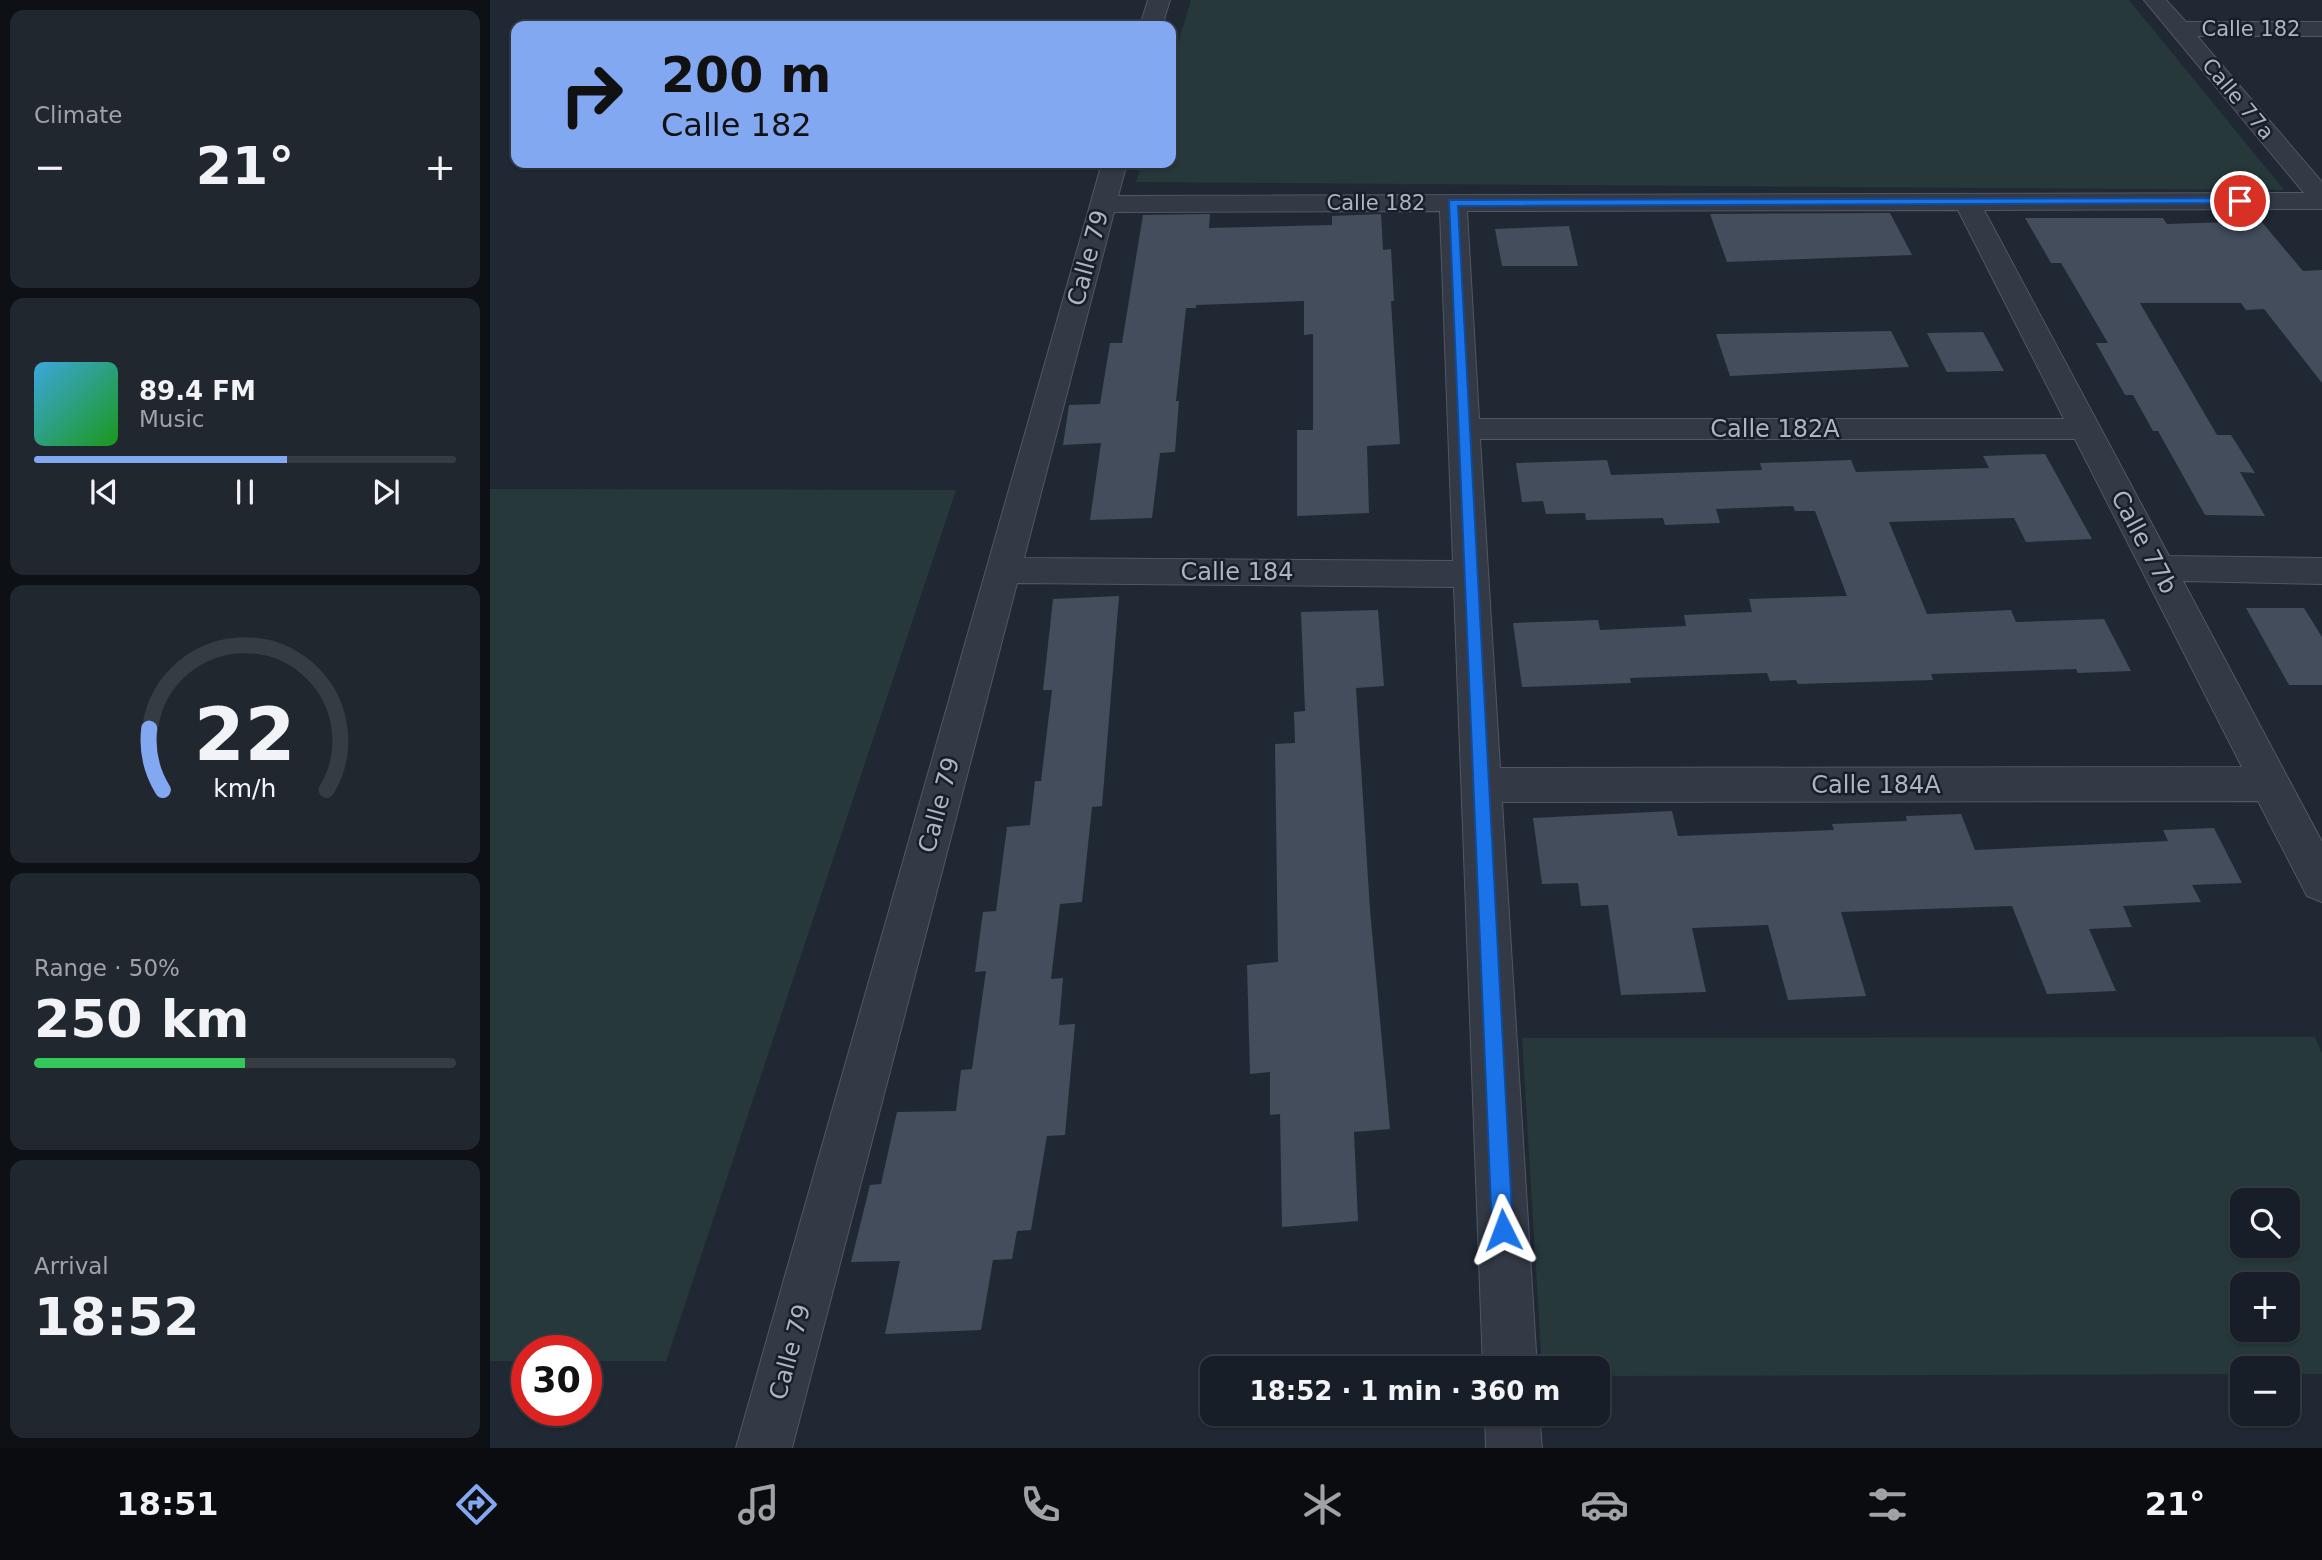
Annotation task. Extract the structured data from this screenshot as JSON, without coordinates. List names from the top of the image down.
{
  "streets": {
    "street": [
      "Calle 182",
      "Calle 77a",
      "Calle 79",
      "Calle 182A",
      "Calle 77b",
      "Calle 184",
      "Calle 184A"
    ]
  },
  "crossings": [
    ["Calle 182", "Calle 77a"],
    ["Calle 182", "Calle 79"],
    ["Calle 182", "Calle 77b"],
    ["Calle 79", "Calle 184"],
    ["Calle 182A", "Calle 77b"],
    ["Calle 77b", "Calle 184A"]
  ],
  "page": {
    "tile": [
      "Climate",
      ["Range · 50%", "250 km"],
      ["Arrival", "18:52"]
    ],
    "turn": ["200 m", "Calle 182"],
    "heat": ["−", "21°", "+"],
    "song": ["89.4 FM", "Music"],
    "map_buttons": ["+", "−"],
    "limit": "30",
    "trip": "18:52 · 1 min · 360 m",
    "tabs": ["18:51", "21°"],
    "gauge": ["22", "km/h"]
  }
}
